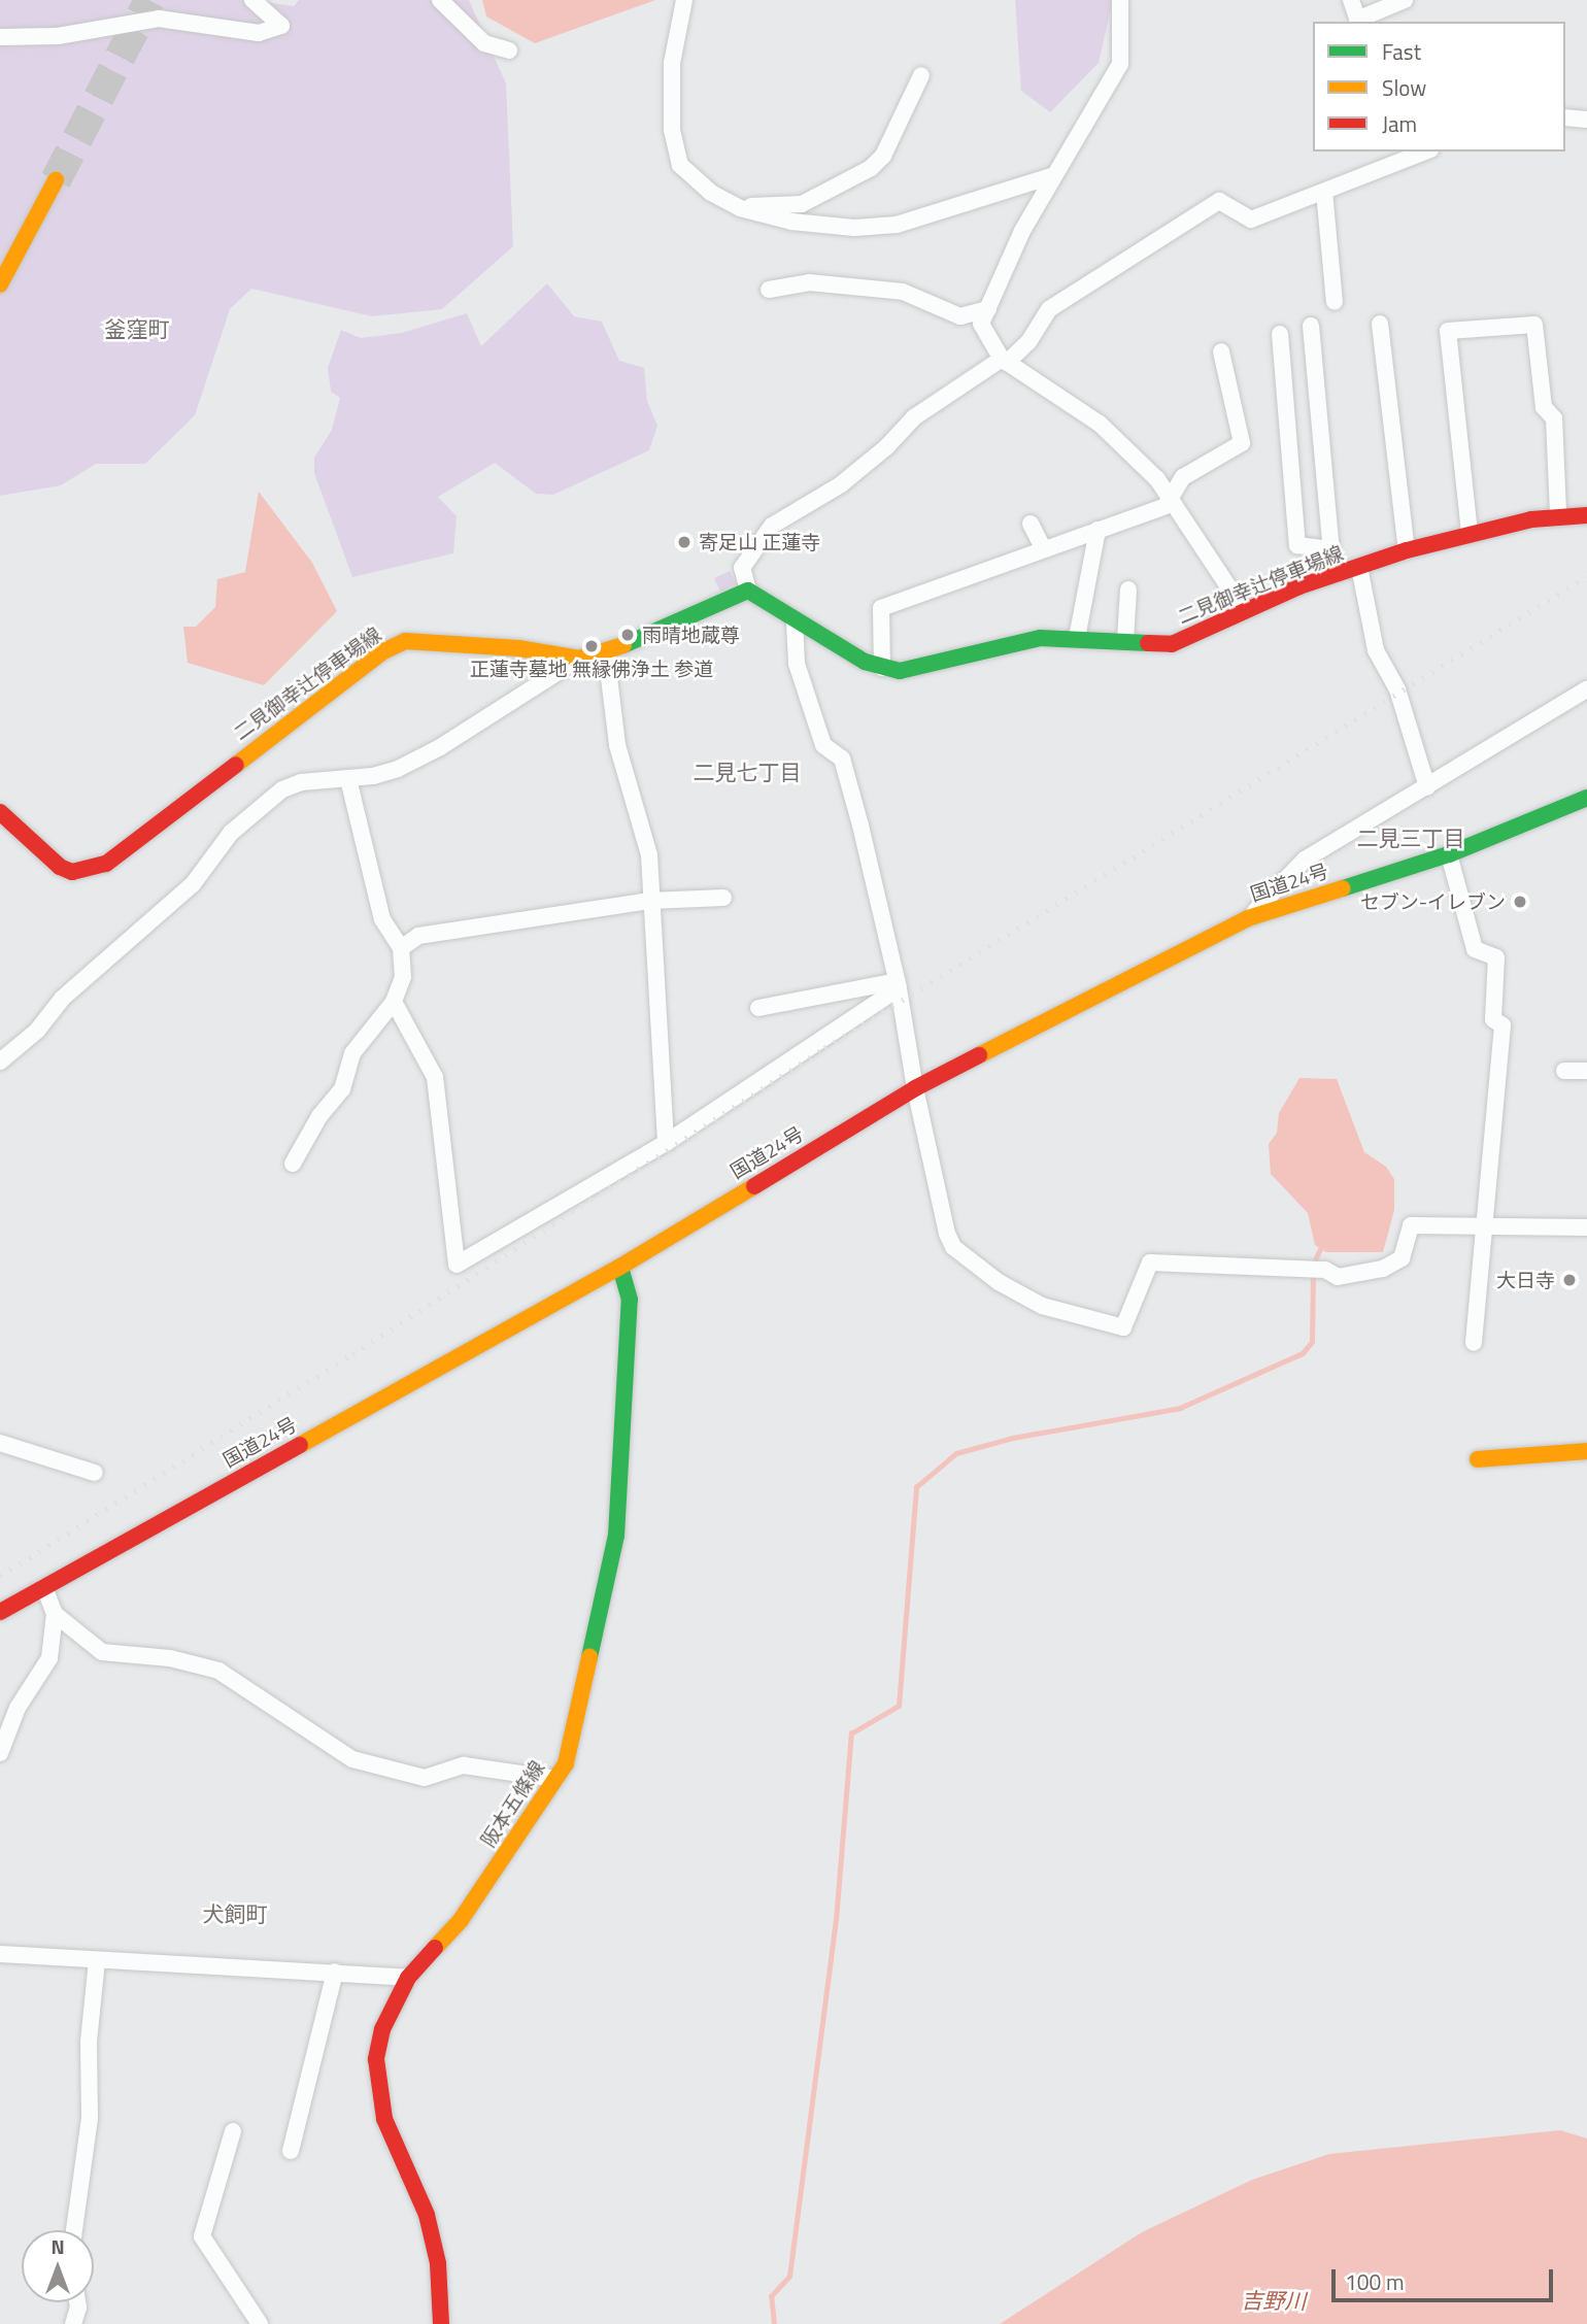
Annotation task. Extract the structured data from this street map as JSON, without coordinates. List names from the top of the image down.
{
  "streets": {
    "main road": ["二見御幸辻停車場線", "国道24号", "阪本五條線"]
  },
  "crossings": [
    ["国道24号", "阪本五條線"]
  ],
  "districts": [
    "釜窪町",
    "二見七丁目",
    "二見三丁目",
    "犬飼町"
  ],
  "water": ["吉野川"],
  "places": [
    "寄足山 正蓮寺",
    "雨晴地蔵尊",
    "正蓮寺墓地 無縁佛浄土 参道",
    "セブン-イレブン",
    "大日寺"
  ],
  "legend": ["Fast", "Slow", "Jam"],
  "scale_bar": "100 m",
  "north": "top"
}
